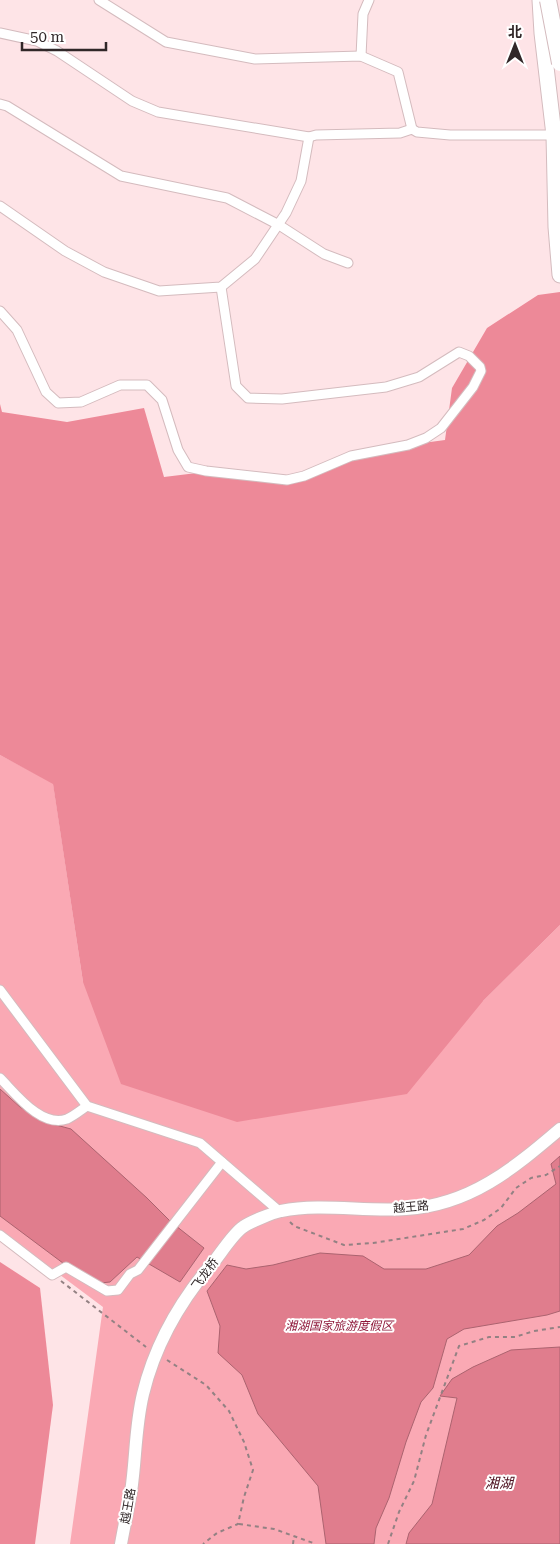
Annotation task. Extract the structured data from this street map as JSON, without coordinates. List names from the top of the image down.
{
  "streets": {
    "main road": ["越王路", "飞龙桥"]
  },
  "crossings": [
    ["越王路", "飞龙桥"]
  ],
  "water": ["湘湖"],
  "parks": ["湘湖国家旅游度假区"],
  "scale_bar": "50 m",
  "north": "top"
}
